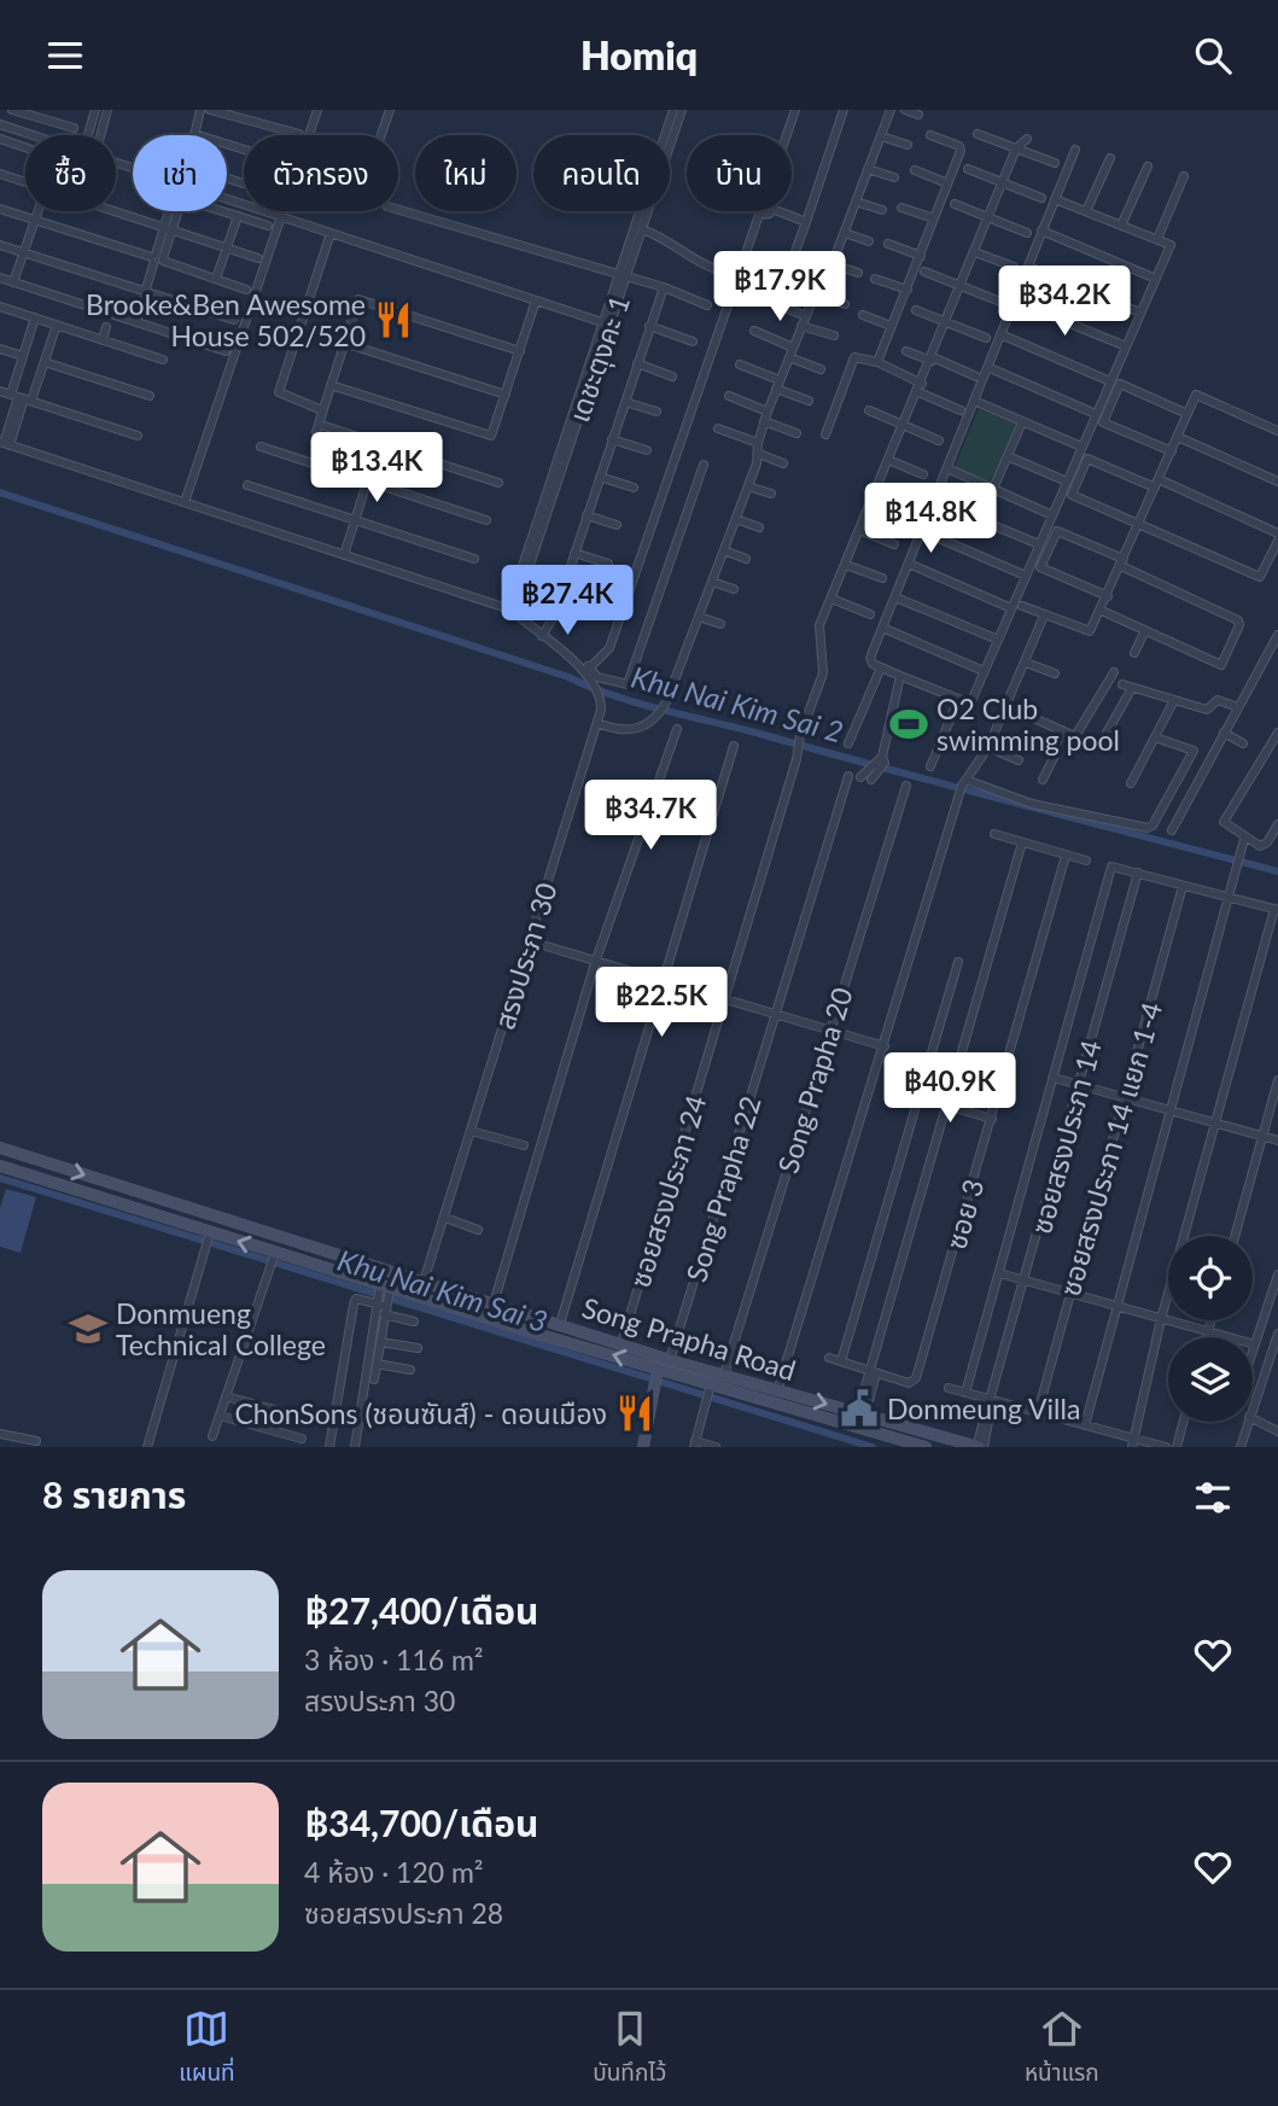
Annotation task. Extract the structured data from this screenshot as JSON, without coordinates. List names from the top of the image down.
{
  "streets": {
    "main road": ["Song Prapha Road"],
    "street": [
      "เดชะตุงคะ 1",
      "สรงประภา 30",
      "Song Prapha 20",
      "ซอยสรงประภา 14",
      "ซอยสรงประภา 14 แยก 1-4",
      "Song Prapha 22",
      "ซอยสรงประภา 24",
      "ซอย 3"
    ]
  },
  "crossings": [
    ["เดชะตุงคะ 1", "สรงประภา 30"],
    ["สรงประภา 30", "Song Prapha Road"],
    ["Song Prapha 20", "Song Prapha Road"],
    ["ซอยสรงประภา 14", "Song Prapha Road"],
    ["Song Prapha 22", "Song Prapha Road"],
    ["ซอยสรงประภา 24", "Song Prapha Road"]
  ],
  "water": ["Khu Nai Kim Sai 2", "Khu Nai Kim Sai 3"],
  "places": {
    "restaurant": ["Brooke&Ben Awesome House 502/520", "ChonSons (ชอนซันส์) - ดอนเมือง"],
    "sports": ["O2 Club swimming pool"],
    "school or university": ["Donmueng Technical College"],
    "public building": ["Donmeung Villa"]
  },
  "page": {
    "header": "Homiq",
    "chip": [
      "ซื้อ",
      "เช่า",
      "ตัวกรอง",
      "ใหม่",
      "คอนโด",
      "บ้าน"
    ],
    "price": [
      "฿17.9K",
      "฿34.2K",
      "฿13.4K",
      "฿14.8K",
      "฿27.4K",
      "฿34.7K",
      "฿22.5K",
      "฿40.9K"
    ],
    "heading": "8 รายการ",
    "list": [
      {
        "name": "฿27,400/เดือน",
        "note": "3 ห้อง · 116 m² · สรงประภา 30"
      },
      {
        "name": "฿34,700/เดือน",
        "note": "4 ห้อง · 120 m² · ซอยสรงประภา 28"
      }
    ],
    "tabs": ["แผนที่", "บันทึกไว้", "หน้าแรก"]
  }
}
